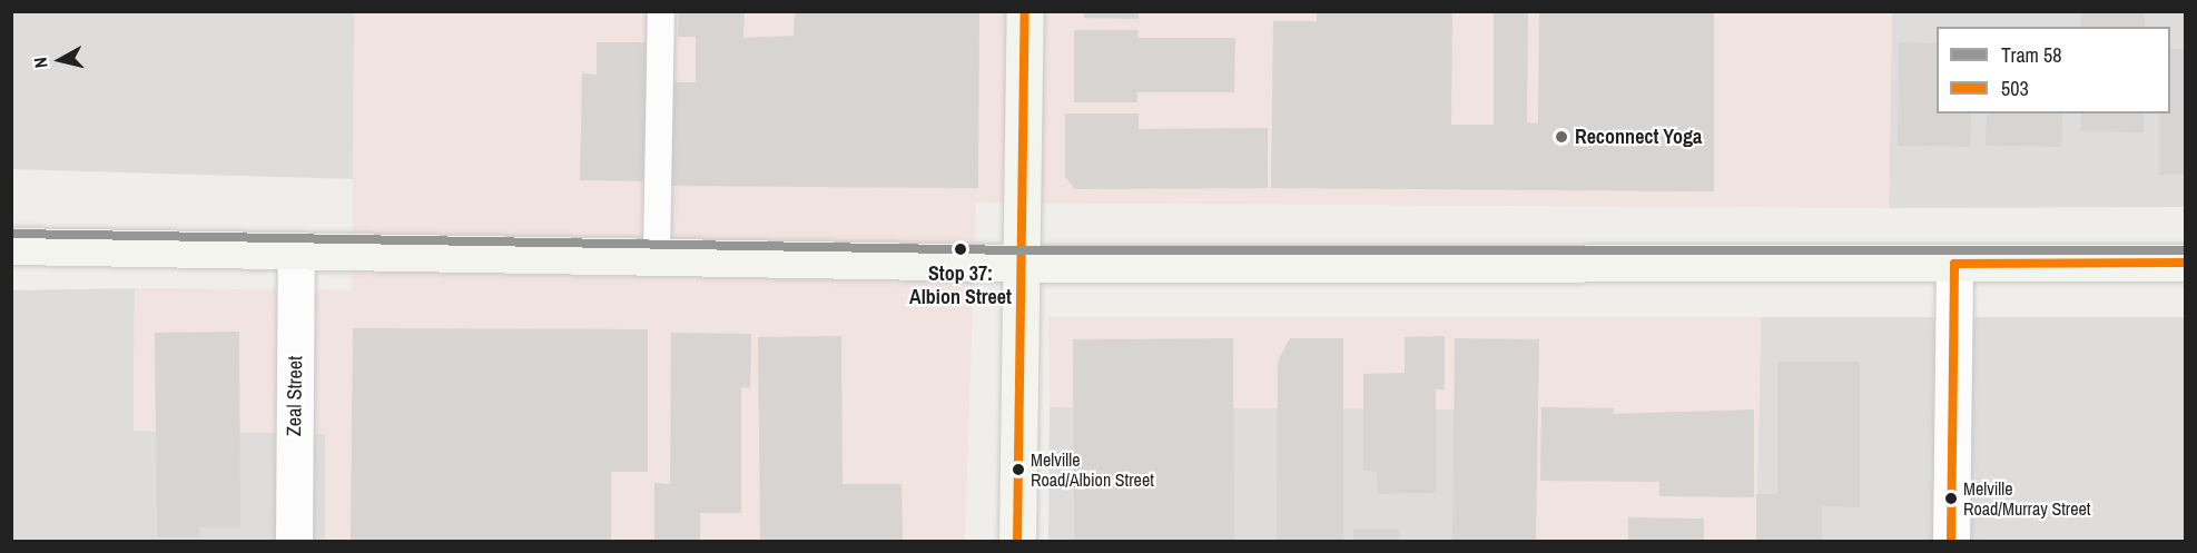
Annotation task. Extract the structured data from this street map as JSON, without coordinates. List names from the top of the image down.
{
  "streets": {
    "street": ["Zeal Street"]
  },
  "places": [
    "Reconnect Yoga",
    "Stop 37: Albion Street",
    "Melville Road/Albion Street",
    "Melville Road/Murray Street"
  ],
  "lines": ["transit line 503", "tram line 58"],
  "legend": ["Tram 58", "503"],
  "north": "left"
}
